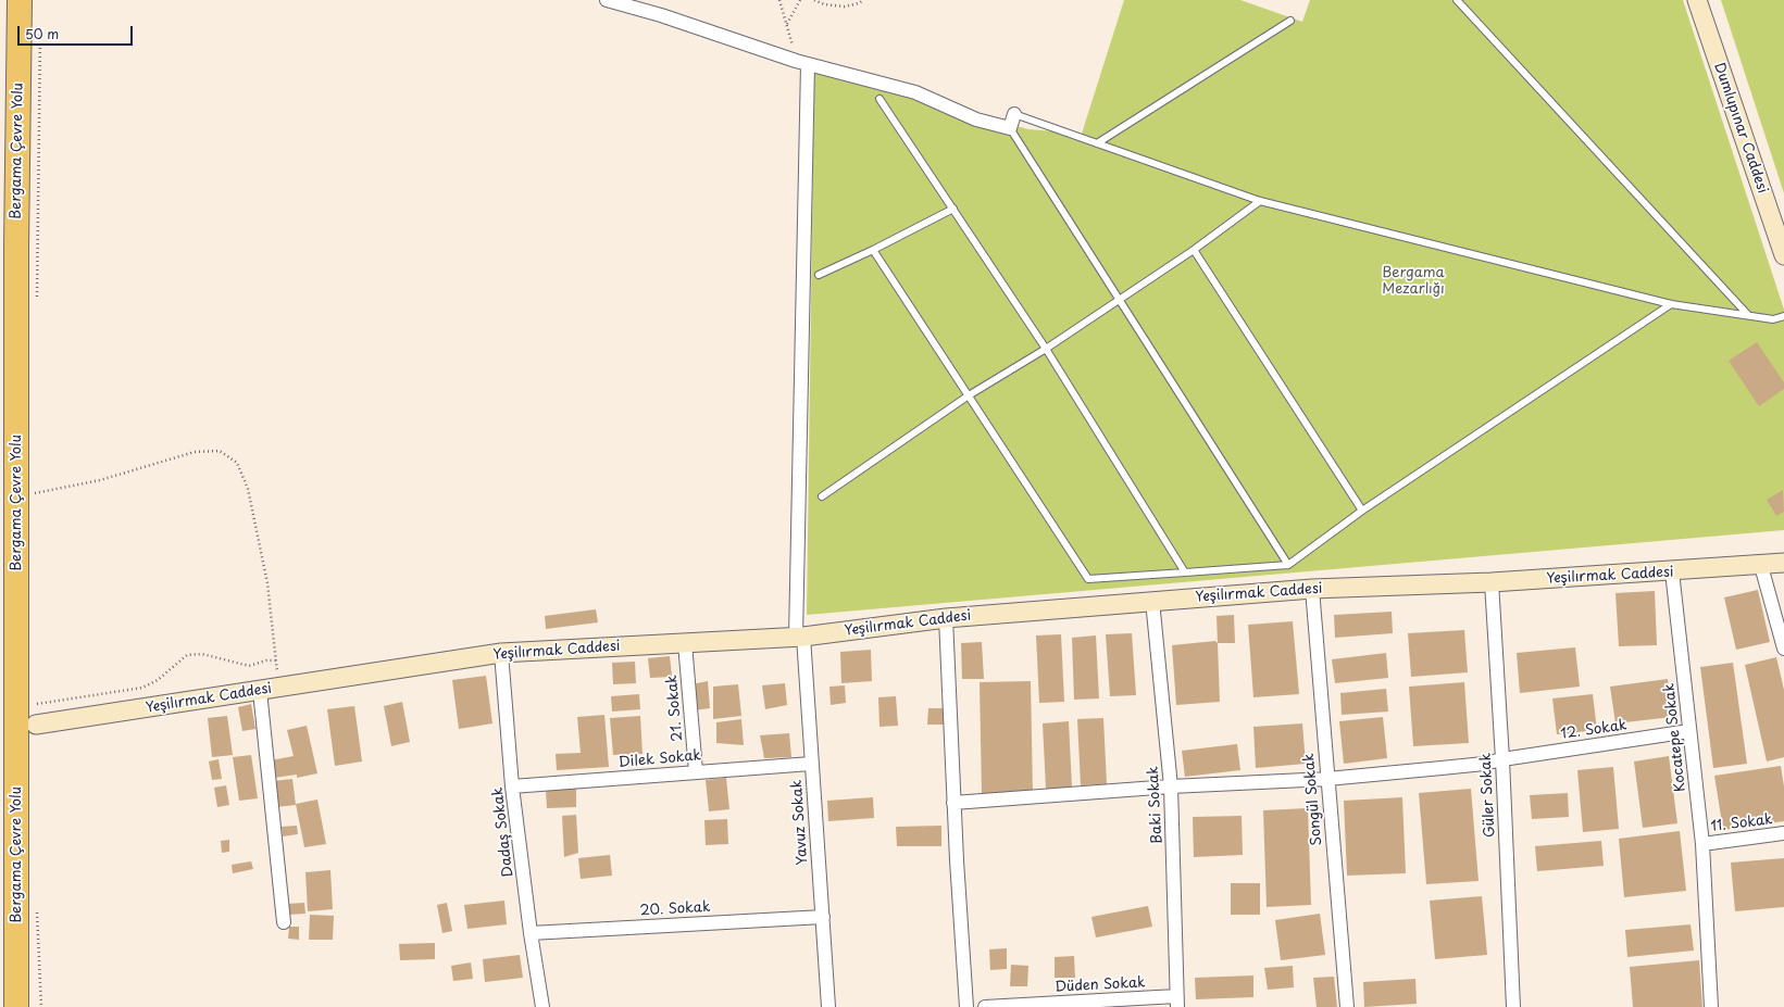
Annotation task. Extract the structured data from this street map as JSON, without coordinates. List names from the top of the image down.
{
  "streets": {
    "highway": ["Bergama Çevre Yolu"],
    "street": [
      "Dumlupınar Caddesi",
      "Yeşilırmak Caddesi",
      "21. Sokak",
      "12. Sokak",
      "Kocatepe Sokak",
      "Dilek Sokak",
      "Güler Sokak",
      "Songül Sokak",
      "Baki Sokak",
      "Yavuz Sokak",
      "11. Sokak",
      "Dadaş Sokak",
      "20. Sokak",
      "Düden Sokak"
    ]
  },
  "crossings": [
    ["Yeşilırmak Caddesi", "21. Sokak"],
    ["Yeşilırmak Caddesi", "Kocatepe Sokak"],
    ["Yeşilırmak Caddesi", "Güler Sokak"],
    ["Yeşilırmak Caddesi", "Songül Sokak"],
    ["Yeşilırmak Caddesi", "Baki Sokak"],
    ["Yeşilırmak Caddesi", "Yavuz Sokak"],
    ["Yeşilırmak Caddesi", "Dadaş Sokak"],
    ["21. Sokak", "Dilek Sokak"],
    ["12. Sokak", "Kocatepe Sokak"],
    ["12. Sokak", "Güler Sokak"],
    ["12. Sokak", "Songül Sokak"],
    ["12. Sokak", "Baki Sokak"],
    ["Kocatepe Sokak", "11. Sokak"],
    ["Dilek Sokak", "Yavuz Sokak"],
    ["Dilek Sokak", "Dadaş Sokak"],
    ["Baki Sokak", "Düden Sokak"],
    ["Yavuz Sokak", "20. Sokak"],
    ["Dadaş Sokak", "20. Sokak"]
  ],
  "parks": ["Bergama Mezarlığı"],
  "scale_bar": "50 m"
}
